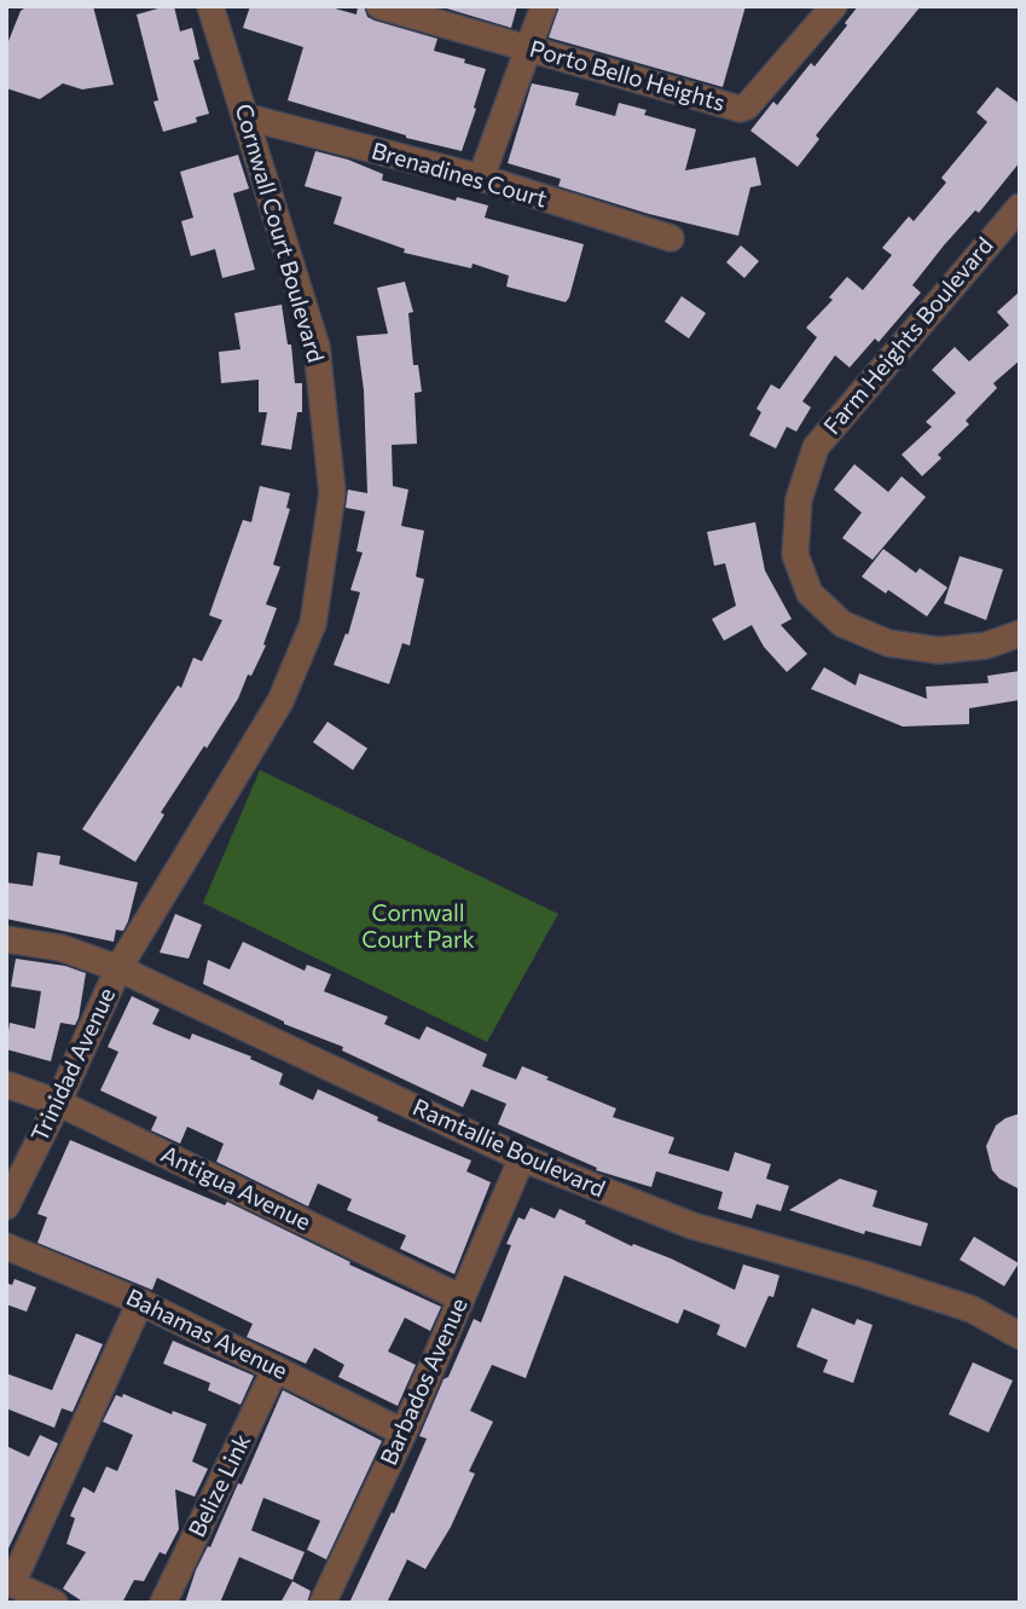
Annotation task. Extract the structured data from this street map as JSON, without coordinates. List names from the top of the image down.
{
  "streets": {
    "street": [
      "Porto Bello Heights",
      "Brenadines Court",
      "Cornwall Court Boulevard",
      "Farm Heights Boulevard",
      "Trinidad Avenue",
      "Ramtallie Boulevard",
      "Antigua Avenue",
      "Bahamas Avenue",
      "Barbados Avenue",
      "Belize Link"
    ]
  },
  "crossings": [
    ["Brenadines Court", "Cornwall Court Boulevard"],
    ["Cornwall Court Boulevard", "Trinidad Avenue"],
    ["Cornwall Court Boulevard", "Ramtallie Boulevard"],
    ["Trinidad Avenue", "Ramtallie Boulevard"],
    ["Trinidad Avenue", "Antigua Avenue"],
    ["Ramtallie Boulevard", "Barbados Avenue"],
    ["Antigua Avenue", "Barbados Avenue"],
    ["Bahamas Avenue", "Barbados Avenue"],
    ["Bahamas Avenue", "Belize Link"]
  ],
  "parks": ["Cornwall Court Park"]
}
